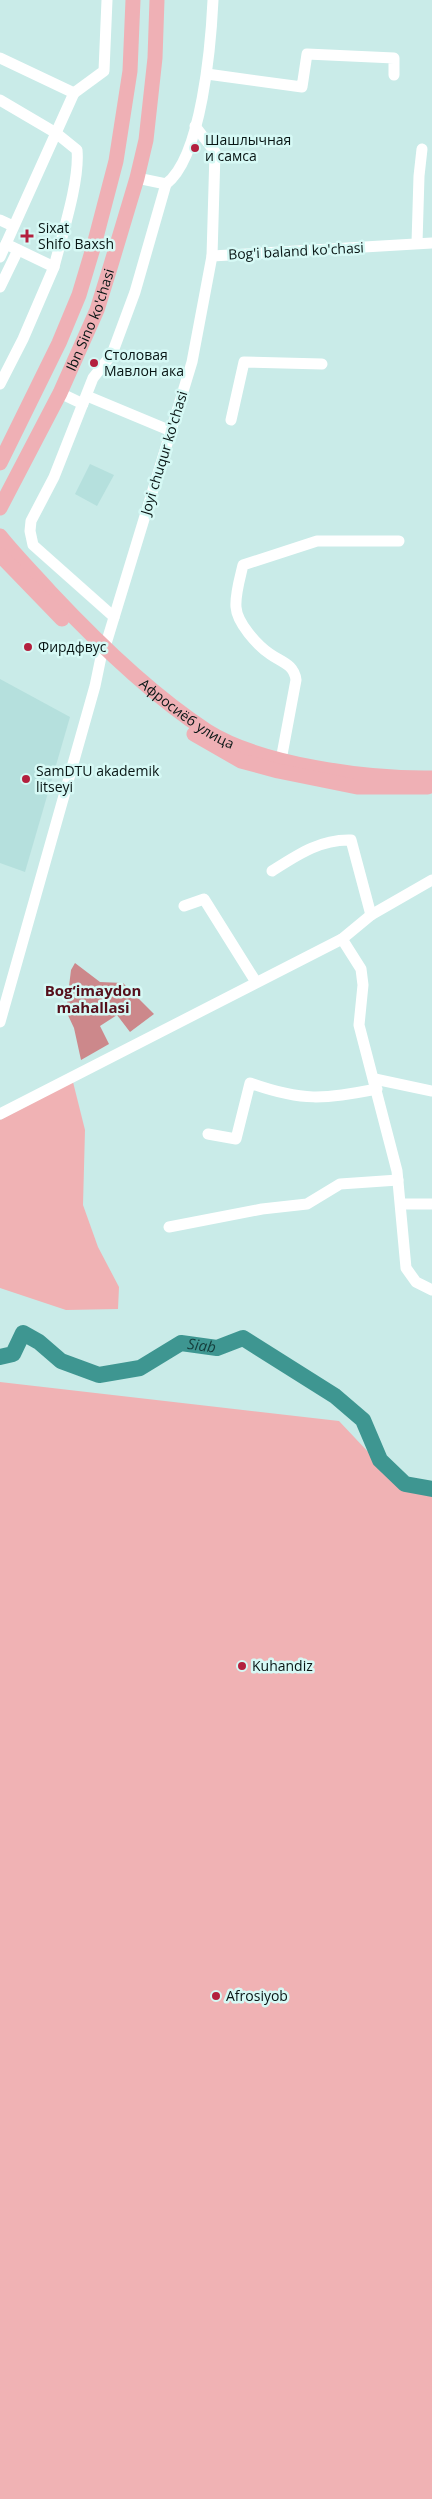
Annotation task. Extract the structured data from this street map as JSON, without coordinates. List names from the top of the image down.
{
  "streets": {
    "main road": ["Ibn Sino ko'chasi", "Афросиёб улица"],
    "street": ["Bog'i baland ko'chasi", "Joyi chuqur ko'chasi"]
  },
  "crossings": [
    ["Bog'i baland ko'chasi", "Joyi chuqur ko'chasi"],
    ["Joyi chuqur ko'chasi", "Афросиёб улица"]
  ],
  "districts": ["Bog‘imaydon mahallasi"],
  "water": ["Siab"],
  "places": {
    "other": [
      "Шашлычная и самса",
      "Столовая Мавлон ака",
      "Фирдфвус",
      "SamDTU akademik litseyi",
      "Kuhandiz",
      "Afrosiyob"
    ],
    "health": ["Sixat Shifo Baxsh"]
  }
}
